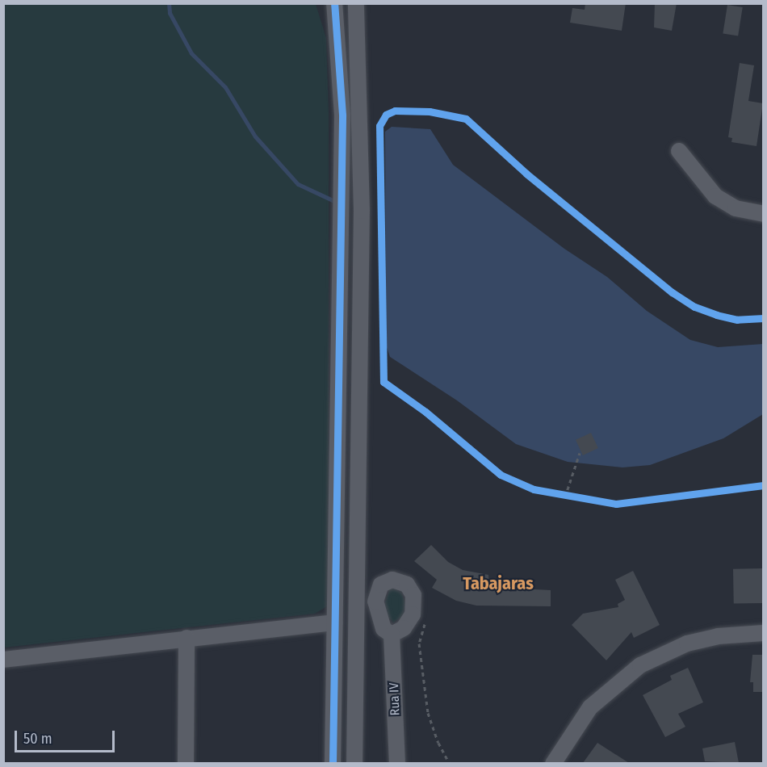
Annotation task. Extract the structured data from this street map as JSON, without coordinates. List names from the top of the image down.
{
  "streets": {
    "street": ["Rua IV"]
  },
  "districts": ["Tabajaras"],
  "scale_bar": "50 m"
}
